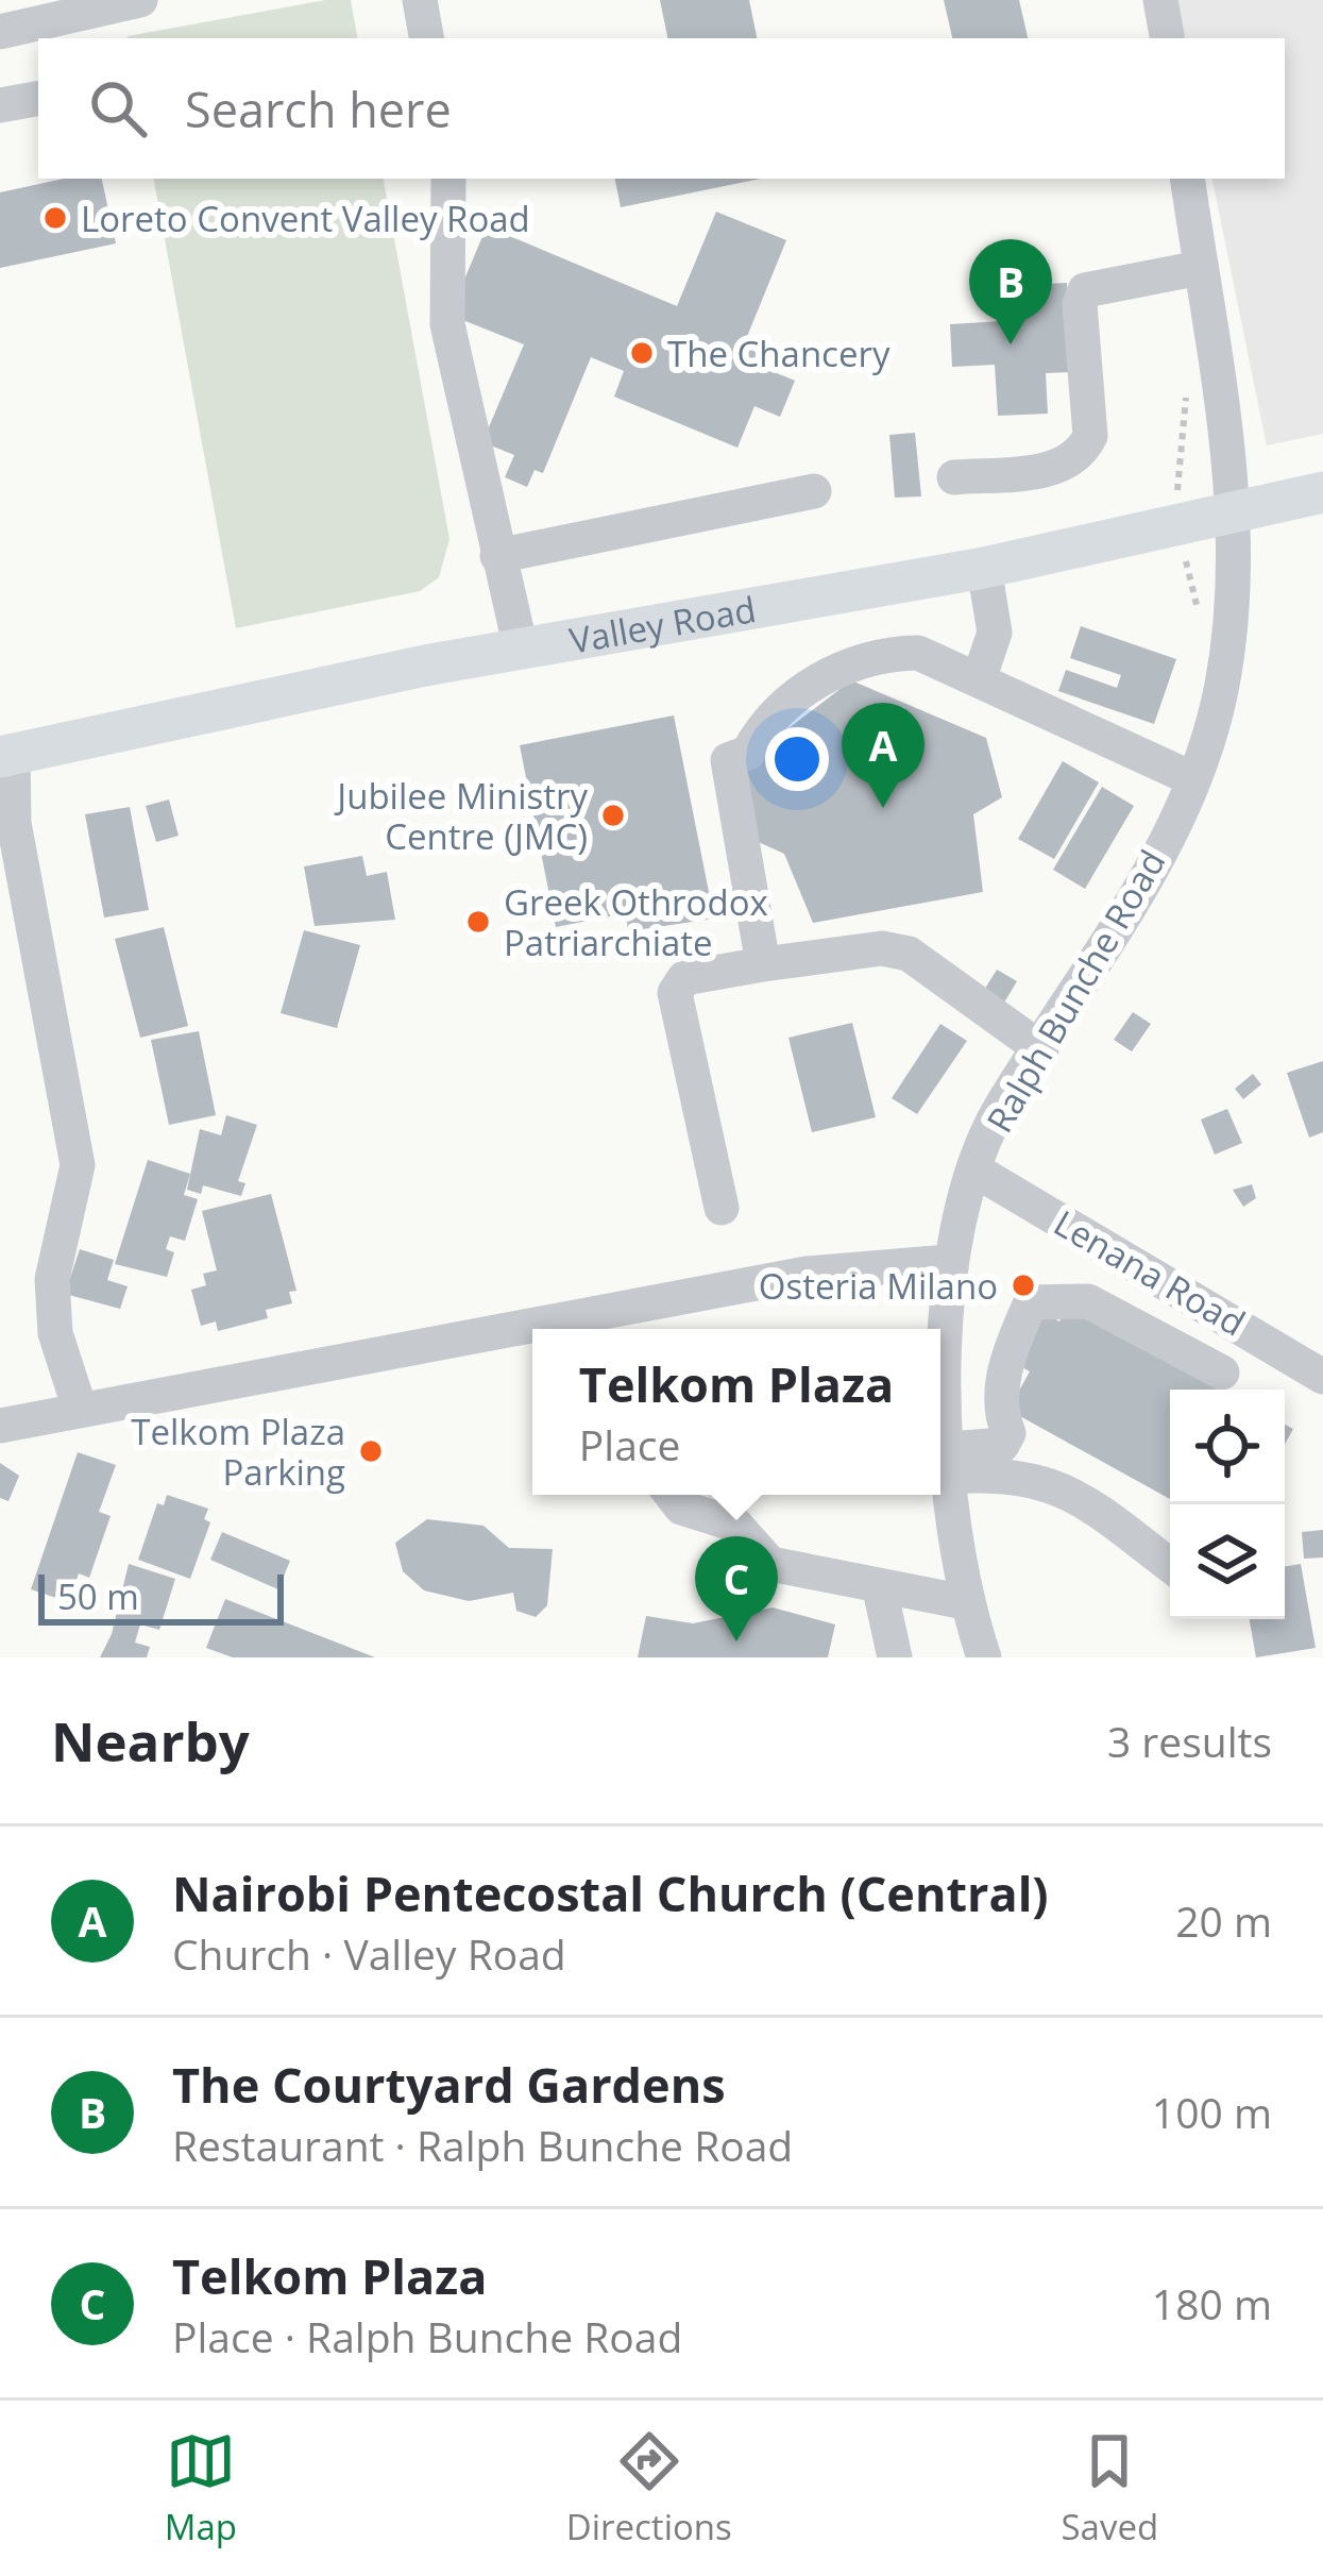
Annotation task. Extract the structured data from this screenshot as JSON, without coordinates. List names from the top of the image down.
{
  "streets": {
    "main road": ["Valley Road"],
    "street": ["Ralph Bunche Road", "Lenana Road"]
  },
  "crossings": [
    ["Valley Road", "Ralph Bunche Road"],
    ["Ralph Bunche Road", "Lenana Road"]
  ],
  "places": [
    "Loreto Convent Valley Road",
    "The Chancery",
    "Jubilee Ministry Centre (JMC)",
    "Greek Othrodox Patriarchiate",
    "Osteria Milano",
    "Telkom Plaza Parking"
  ],
  "scale_bar": "50 m",
  "page": {
    "search": "Search here",
    "pins": ["B", "A", "C"],
    "popup": ["Telkom Plaza", "Place"],
    "scale": "50 m",
    "heading": ["Nearby", "3 results"],
    "list": [
      {
        "mark": "A",
        "name": "Nairobi Pentecostal Church (Central)",
        "note": "Church · Valley Road",
        "value": "20 m"
      },
      {
        "mark": "B",
        "name": "The Courtyard Gardens",
        "note": "Restaurant · Ralph Bunche Road",
        "value": "100 m"
      },
      {
        "mark": "C",
        "name": "Telkom Plaza",
        "note": "Place · Ralph Bunche Road",
        "value": "180 m"
      }
    ],
    "nav": ["Map", "Directions", "Saved"]
  }
}
